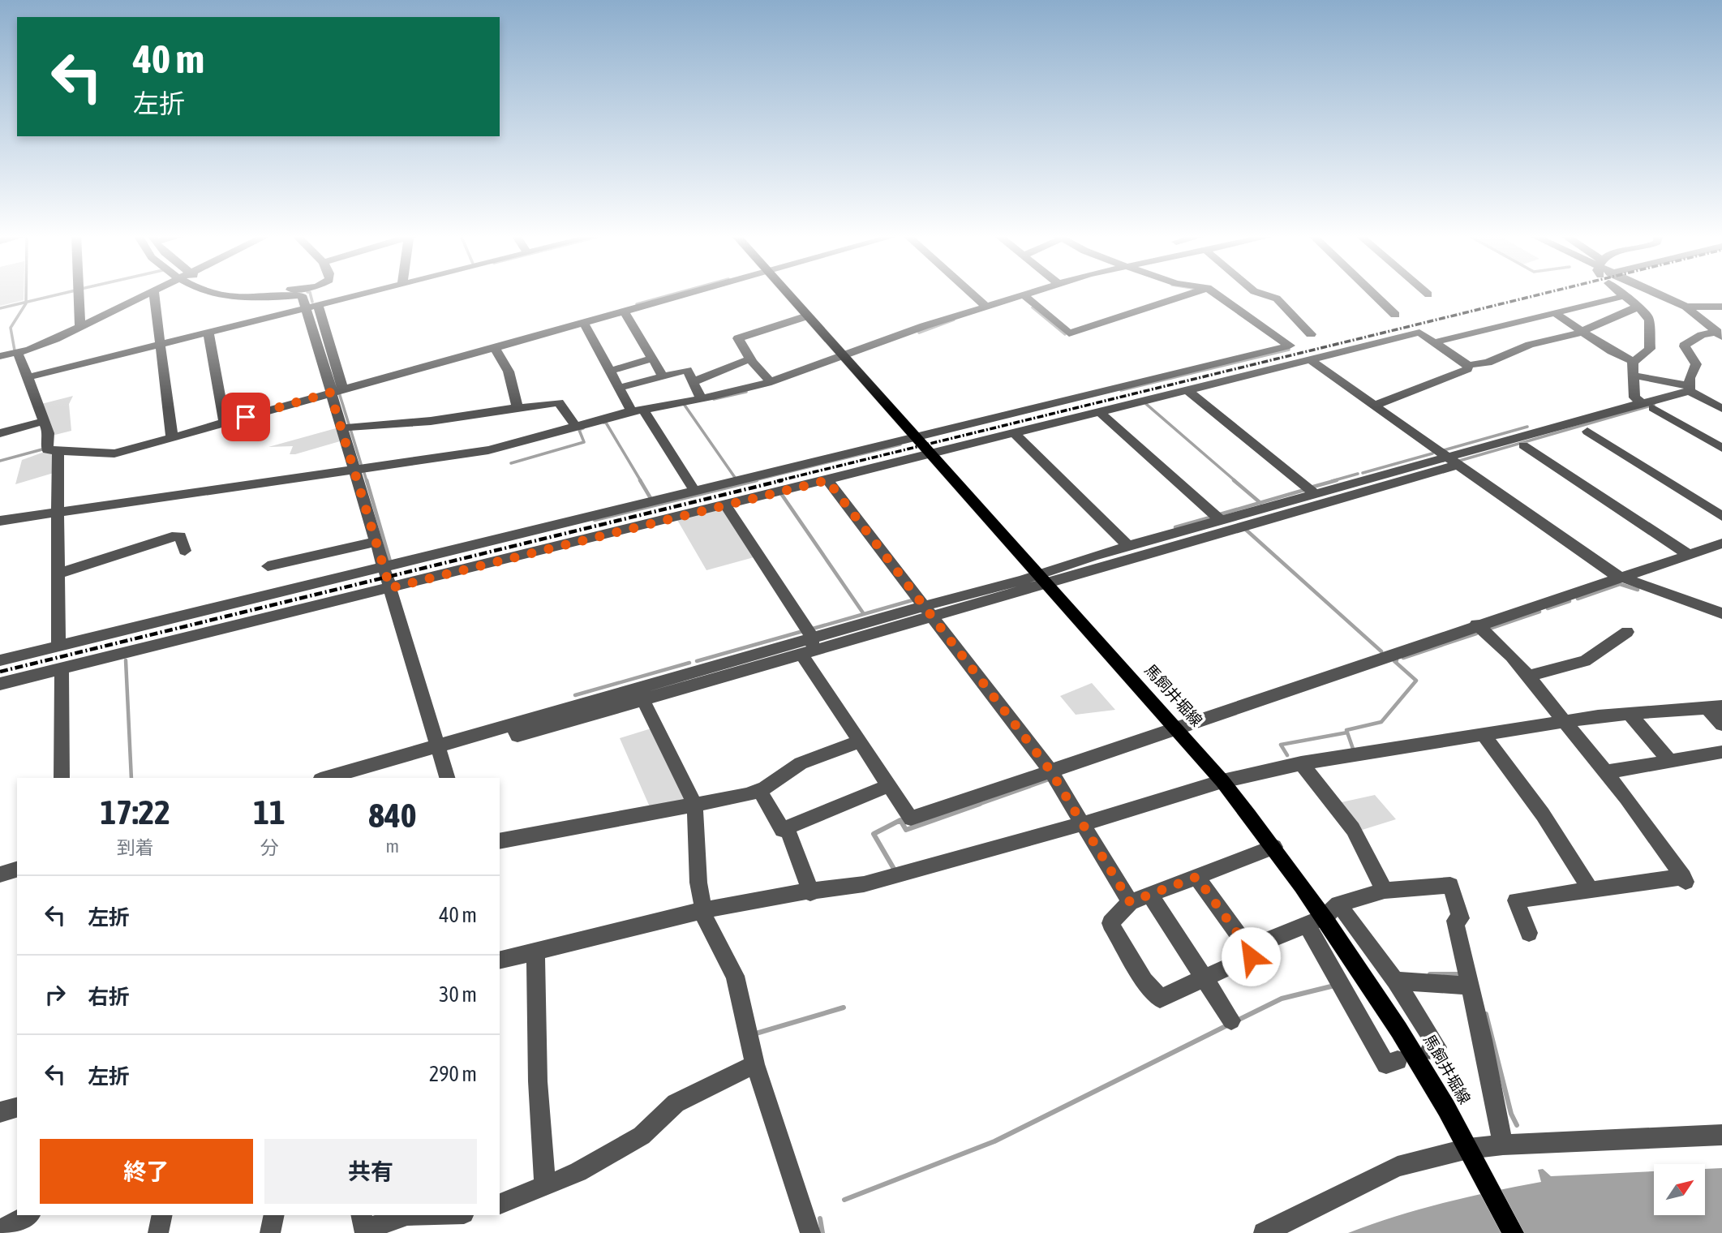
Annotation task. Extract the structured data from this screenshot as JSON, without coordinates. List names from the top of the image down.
{
  "streets": {
    "main road": ["馬飼井堀線"]
  },
  "north": "top right",
  "page": {
    "turn": ["40 m", "左折"],
    "eta": [
      "17:22",
      "到着",
      "11",
      "分",
      "840",
      "m"
    ],
    "list": [
      {
        "name": "左折",
        "value": "40 m"
      },
      {
        "name": "右折",
        "value": "30 m"
      },
      {
        "name": "左折",
        "value": "290 m"
      }
    ],
    "buttons": ["終了", "共有"]
  }
}
